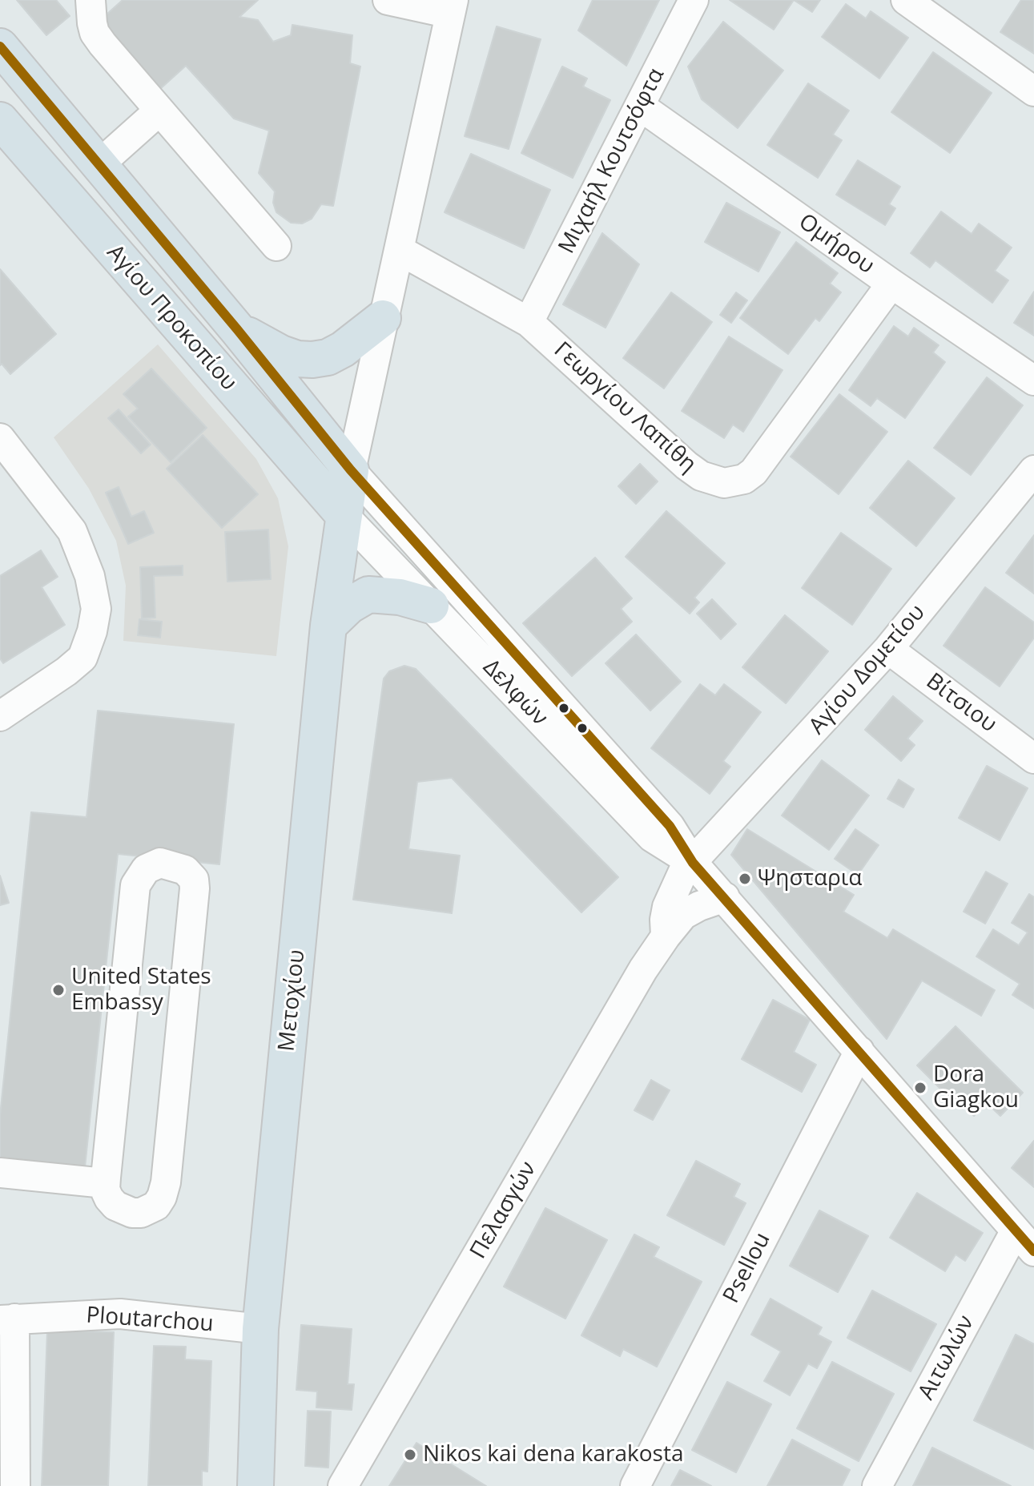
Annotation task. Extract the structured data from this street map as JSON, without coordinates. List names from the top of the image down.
{
  "streets": {
    "main road": ["Αγίου Προκοπίου", "Μετοχίου"],
    "street": [
      "Μιχαήλ Κουτσόφτα",
      "Ομήρου",
      "Γεωργίου Λαπίθη",
      "Αγίου Δομετίου",
      "Δελφών",
      "Βίτσιου",
      "Πελασγών",
      "Psellou",
      "Ploutarchou",
      "Αιτωλών"
    ]
  },
  "crossings": [
    ["Μιχαήλ Κουτσόφτα", "Ομήρου"],
    ["Μιχαήλ Κουτσόφτα", "Γεωργίου Λαπίθη"],
    ["Ομήρου", "Γεωργίου Λαπίθη"],
    ["Αγίου Προκοπίου", "Δελφών"],
    ["Αγίου Προκοπίου", "Μετοχίου"],
    ["Αγίου Δομετίου", "Δελφών"],
    ["Αγίου Δομετίου", "Βίτσιου"],
    ["Αγίου Δομετίου", "Πελασγών"],
    ["Δελφών", "Μετοχίου"],
    ["Δελφών", "Πελασγών"],
    ["Δελφών", "Psellou"],
    ["Δελφών", "Αιτωλών"],
    ["Μετοχίου", "Ploutarchou"]
  ],
  "places": [
    "Ψησταρια",
    "United States Embassy",
    "Dora Giagkou",
    "Nikos kai dena karakosta"
  ]
}
